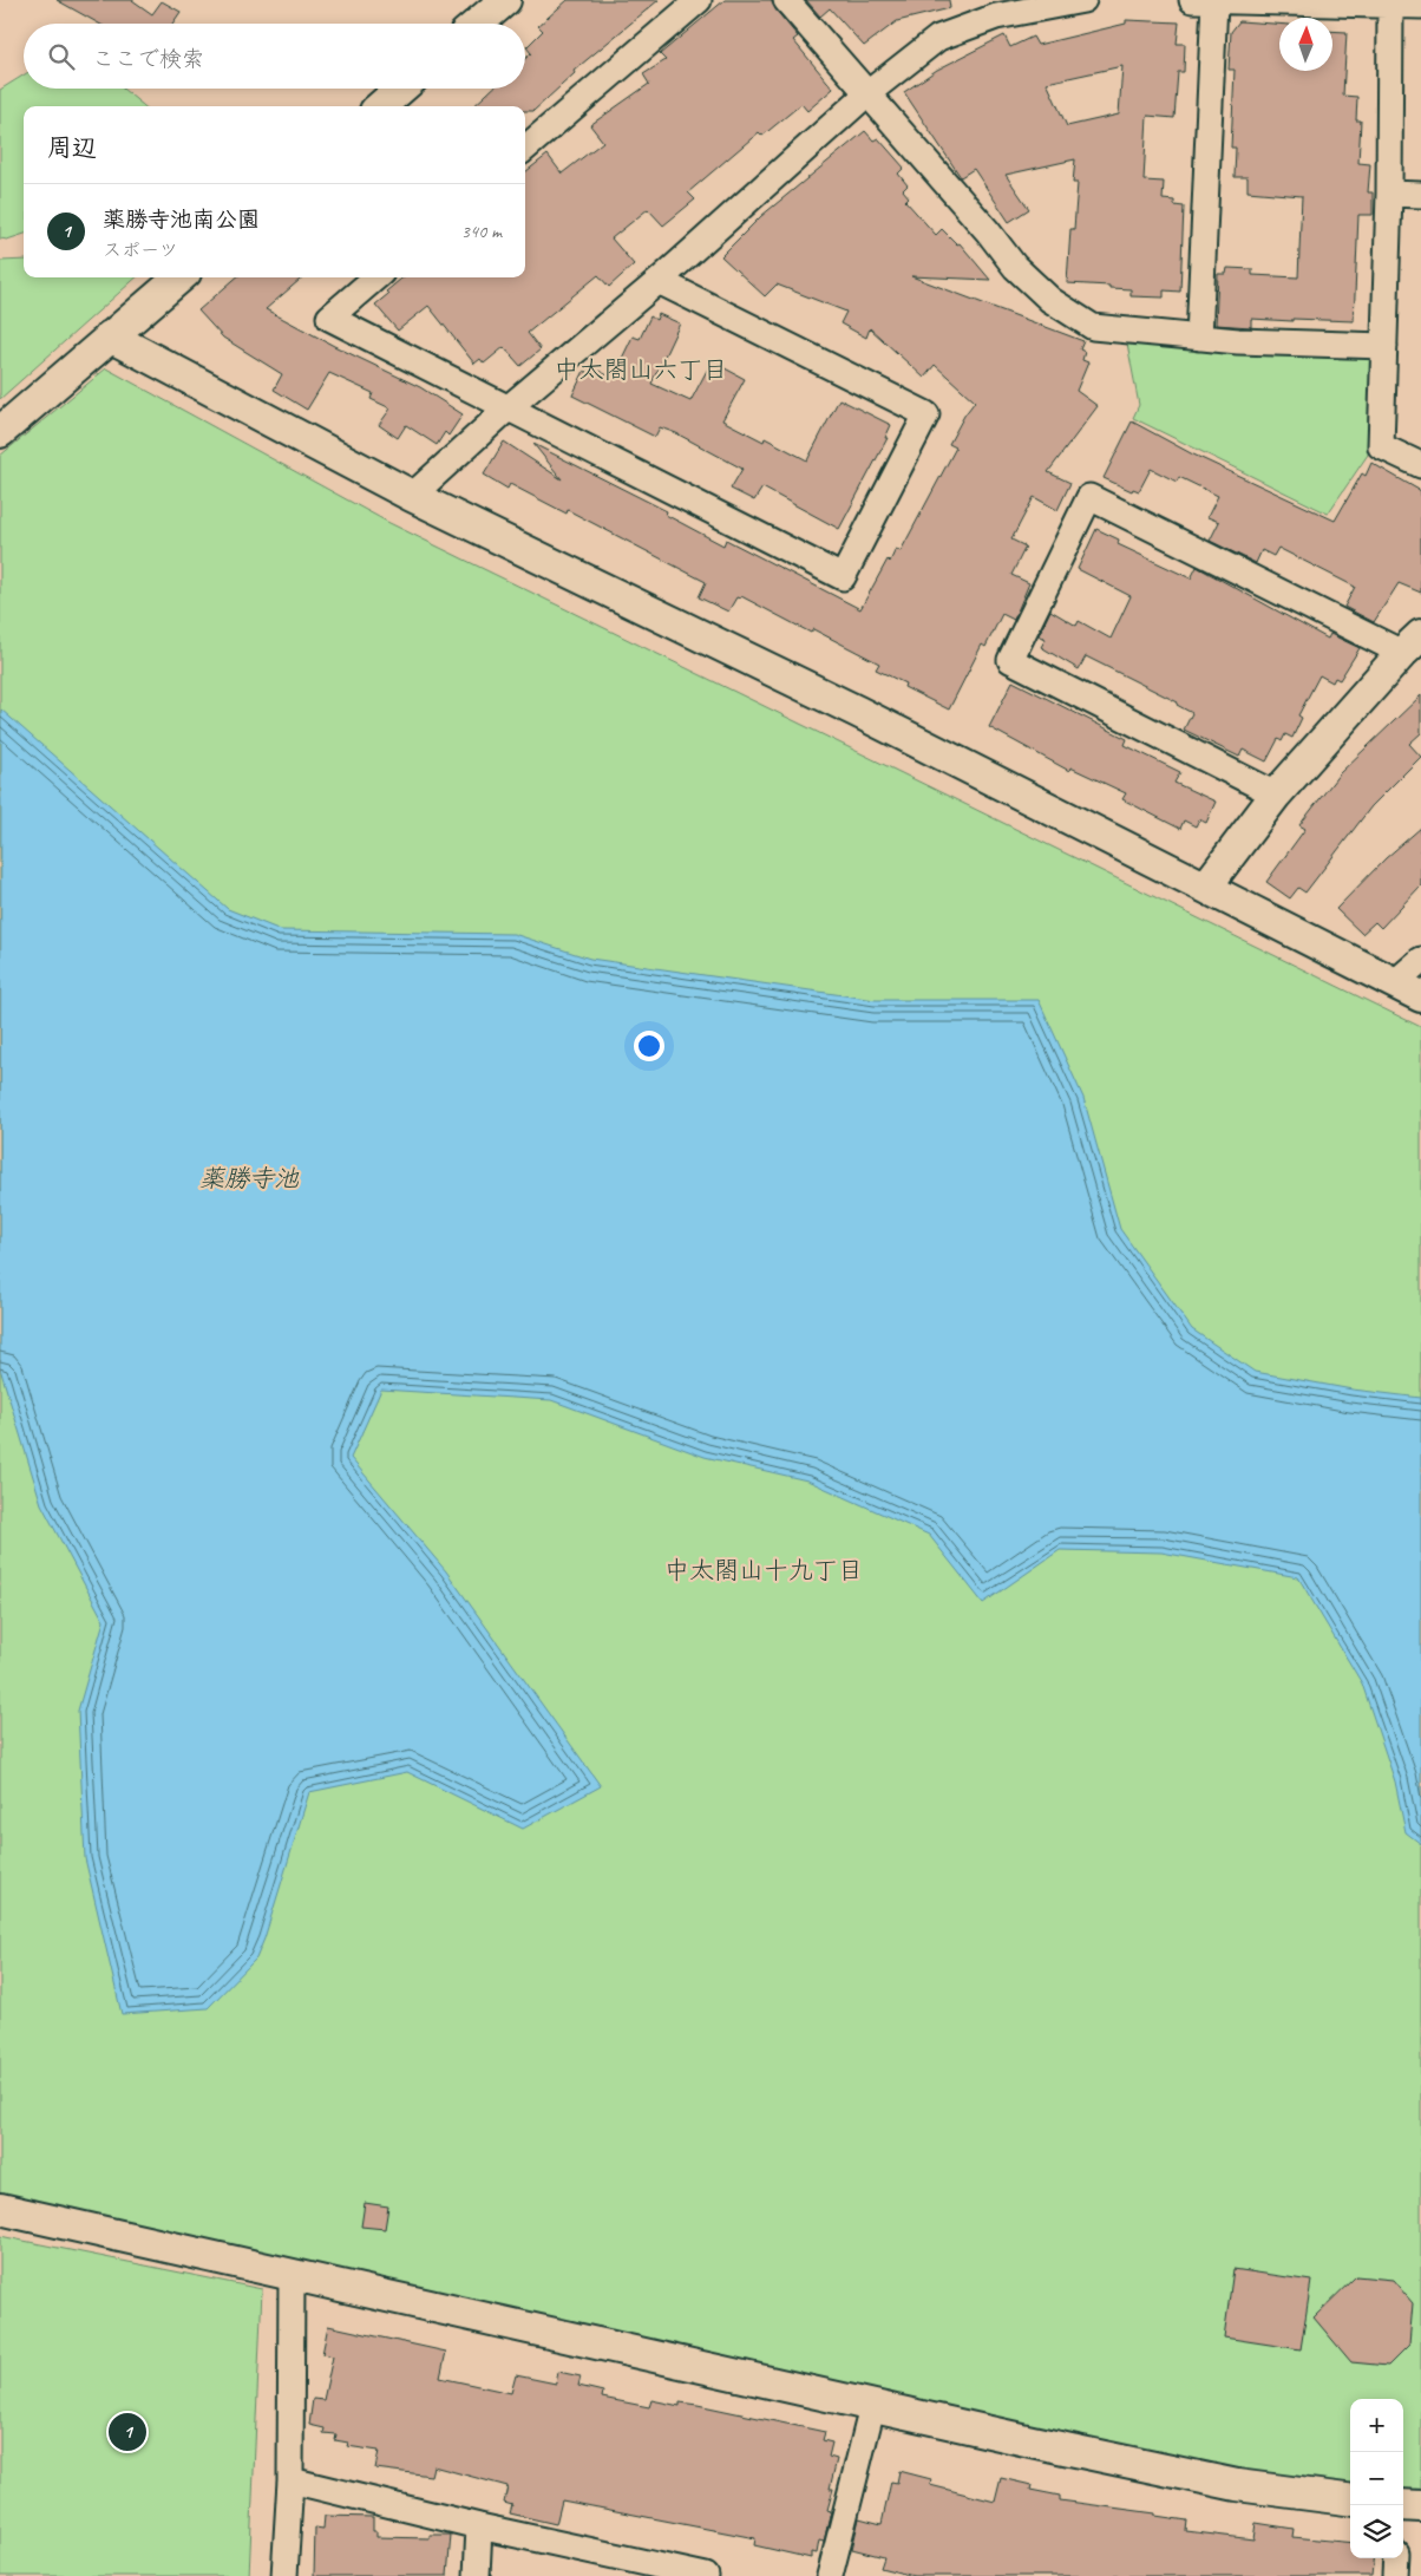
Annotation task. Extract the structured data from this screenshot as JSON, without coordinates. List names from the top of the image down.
{
  "districts": ["中太閤山六丁目", "中太閤山十九丁目"],
  "water": ["薬勝寺池"],
  "north": "top",
  "page": {
    "search": "ここで検索",
    "heading": "周辺",
    "list": [
      {
        "mark": "1",
        "name": "薬勝寺池南公園",
        "note": "スポーツ",
        "value": "340 m"
      }
    ],
    "map_buttons": ["+", "−"],
    "pins": "1"
  }
}
